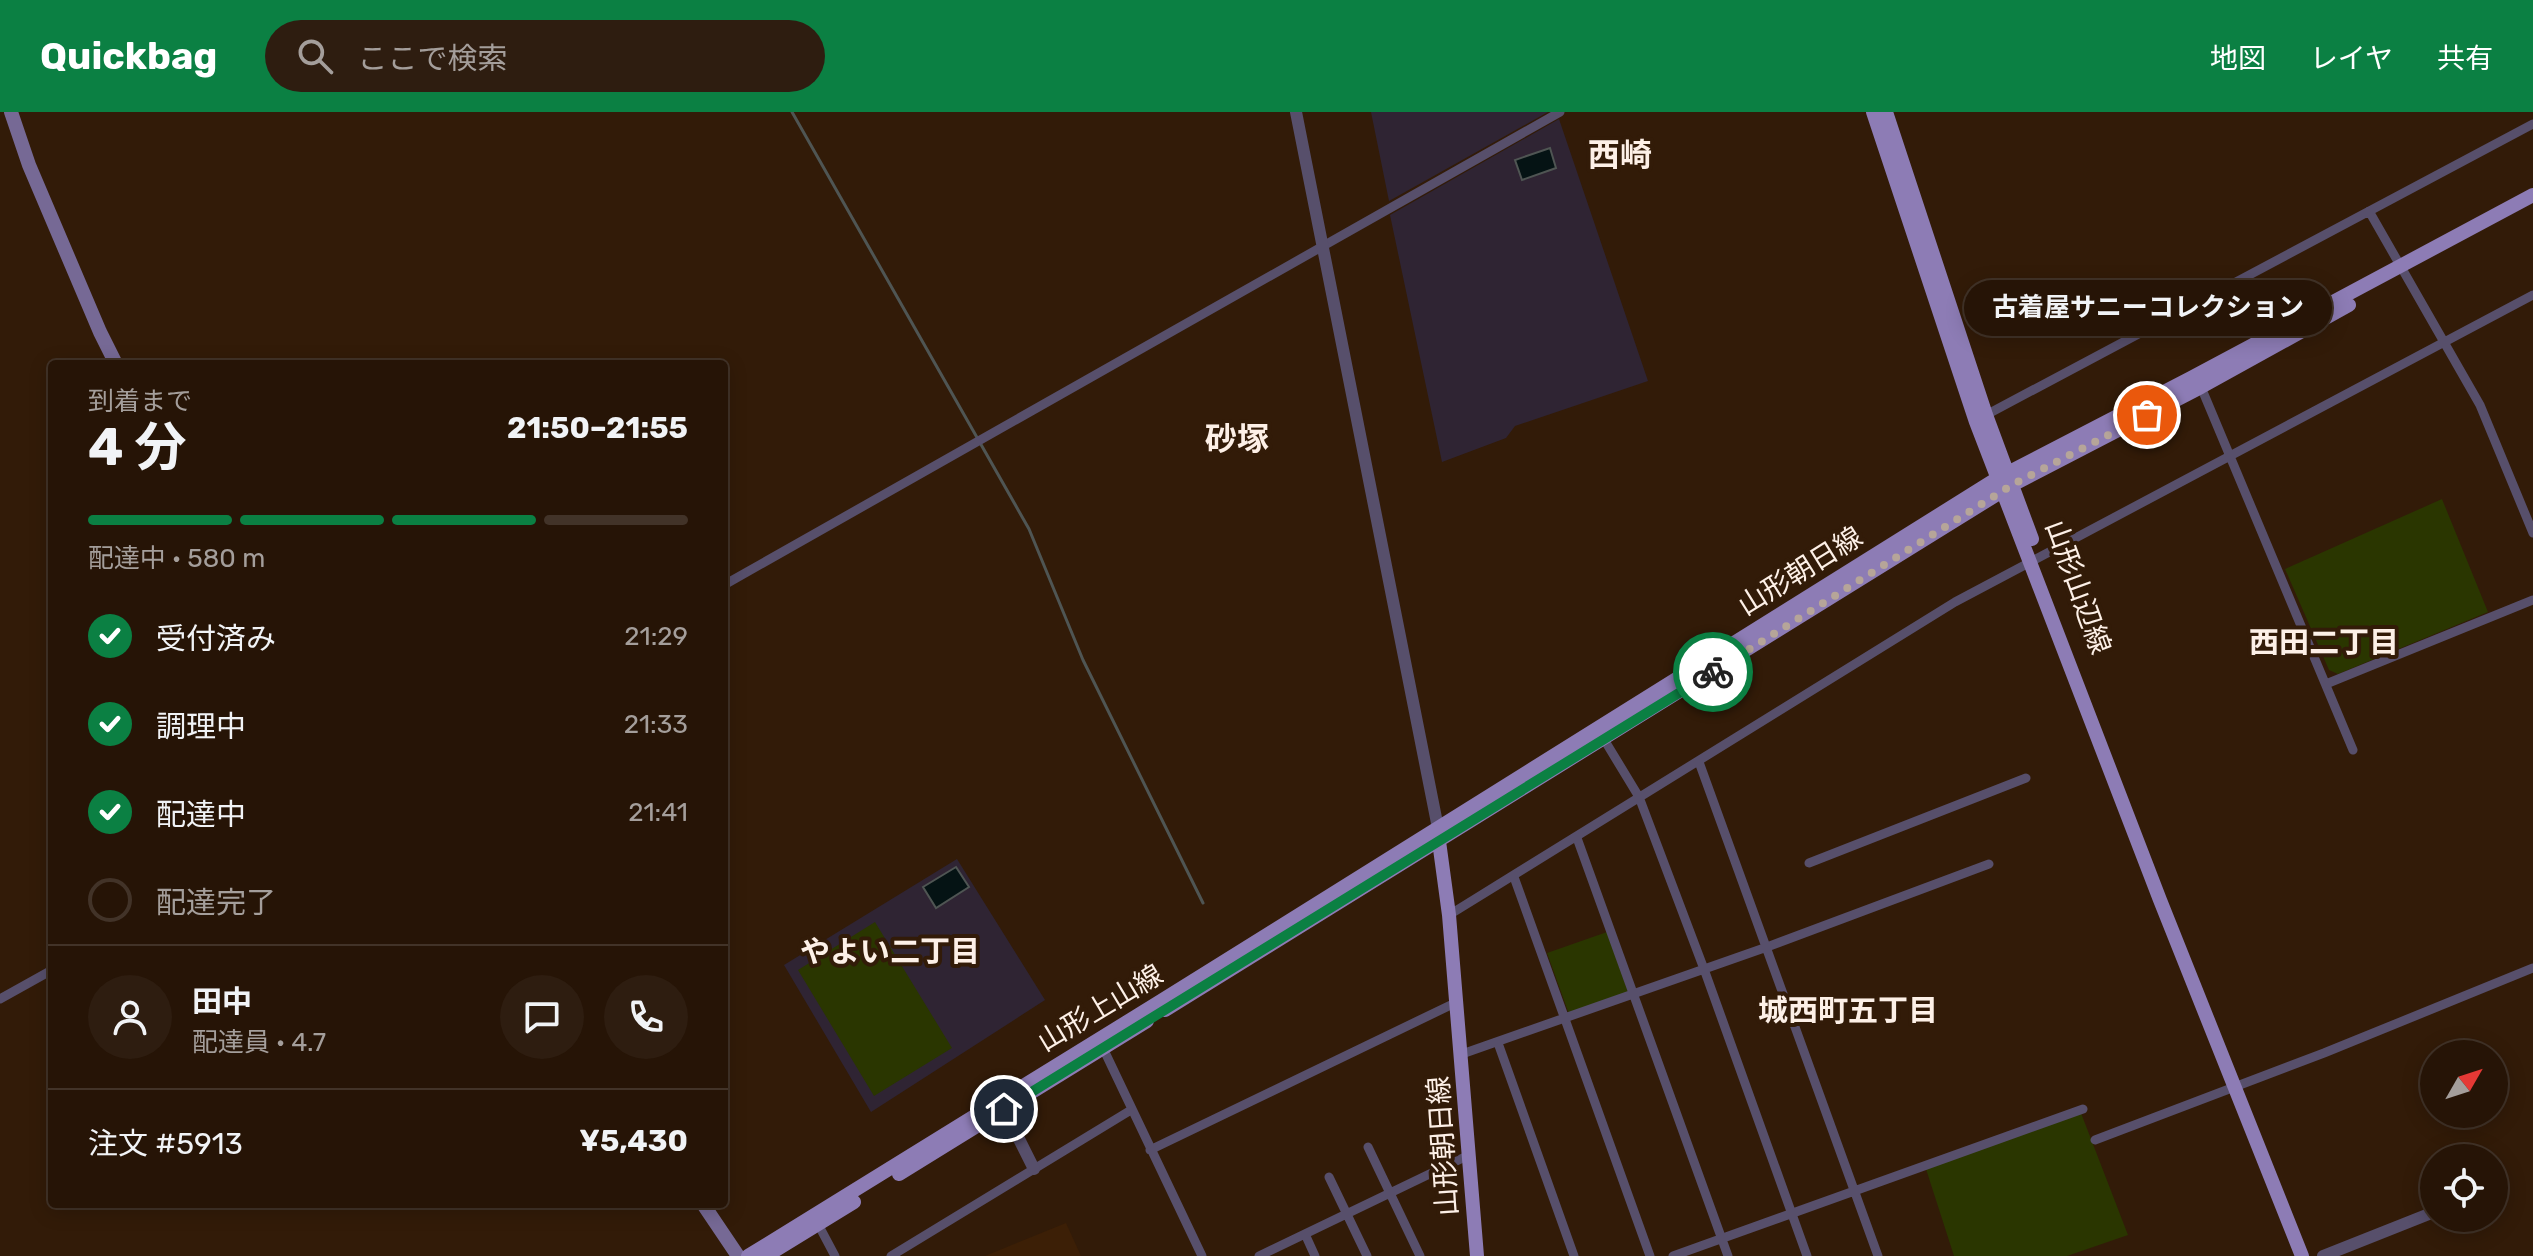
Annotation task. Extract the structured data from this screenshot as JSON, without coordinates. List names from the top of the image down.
{
  "streets": {
    "main road": ["山形朝日線", "山形山辺線", "山形上山線"]
  },
  "crossings": [
    ["山形朝日線", "山形山辺線"],
    ["山形朝日線", "山形上山線"]
  ],
  "districts": [
    "西崎",
    "砂塚",
    "西田二丁目",
    "やよい二丁目",
    "城西町五丁目"
  ],
  "places": ["古着屋サニーコレクション"],
  "north": "top right",
  "page": {
    "header": "Quickbag",
    "search": "ここで検索",
    "nav": ["地図", "レイヤ", "共有"],
    "bubble": "古着屋サニーコレクション",
    "heading": ["4 分", "到着まで", "21:50–21:55"],
    "panel": [
      "田中",
      "配達員 · 4.7",
      "注文 #5913",
      "¥5,430"
    ],
    "bar": "配達中 · 580 m",
    "list": [
      ["受付済み", "21:29"],
      ["調理中", "21:33"],
      ["配達中", "21:41"],
      "配達完了"
    ]
  }
}
